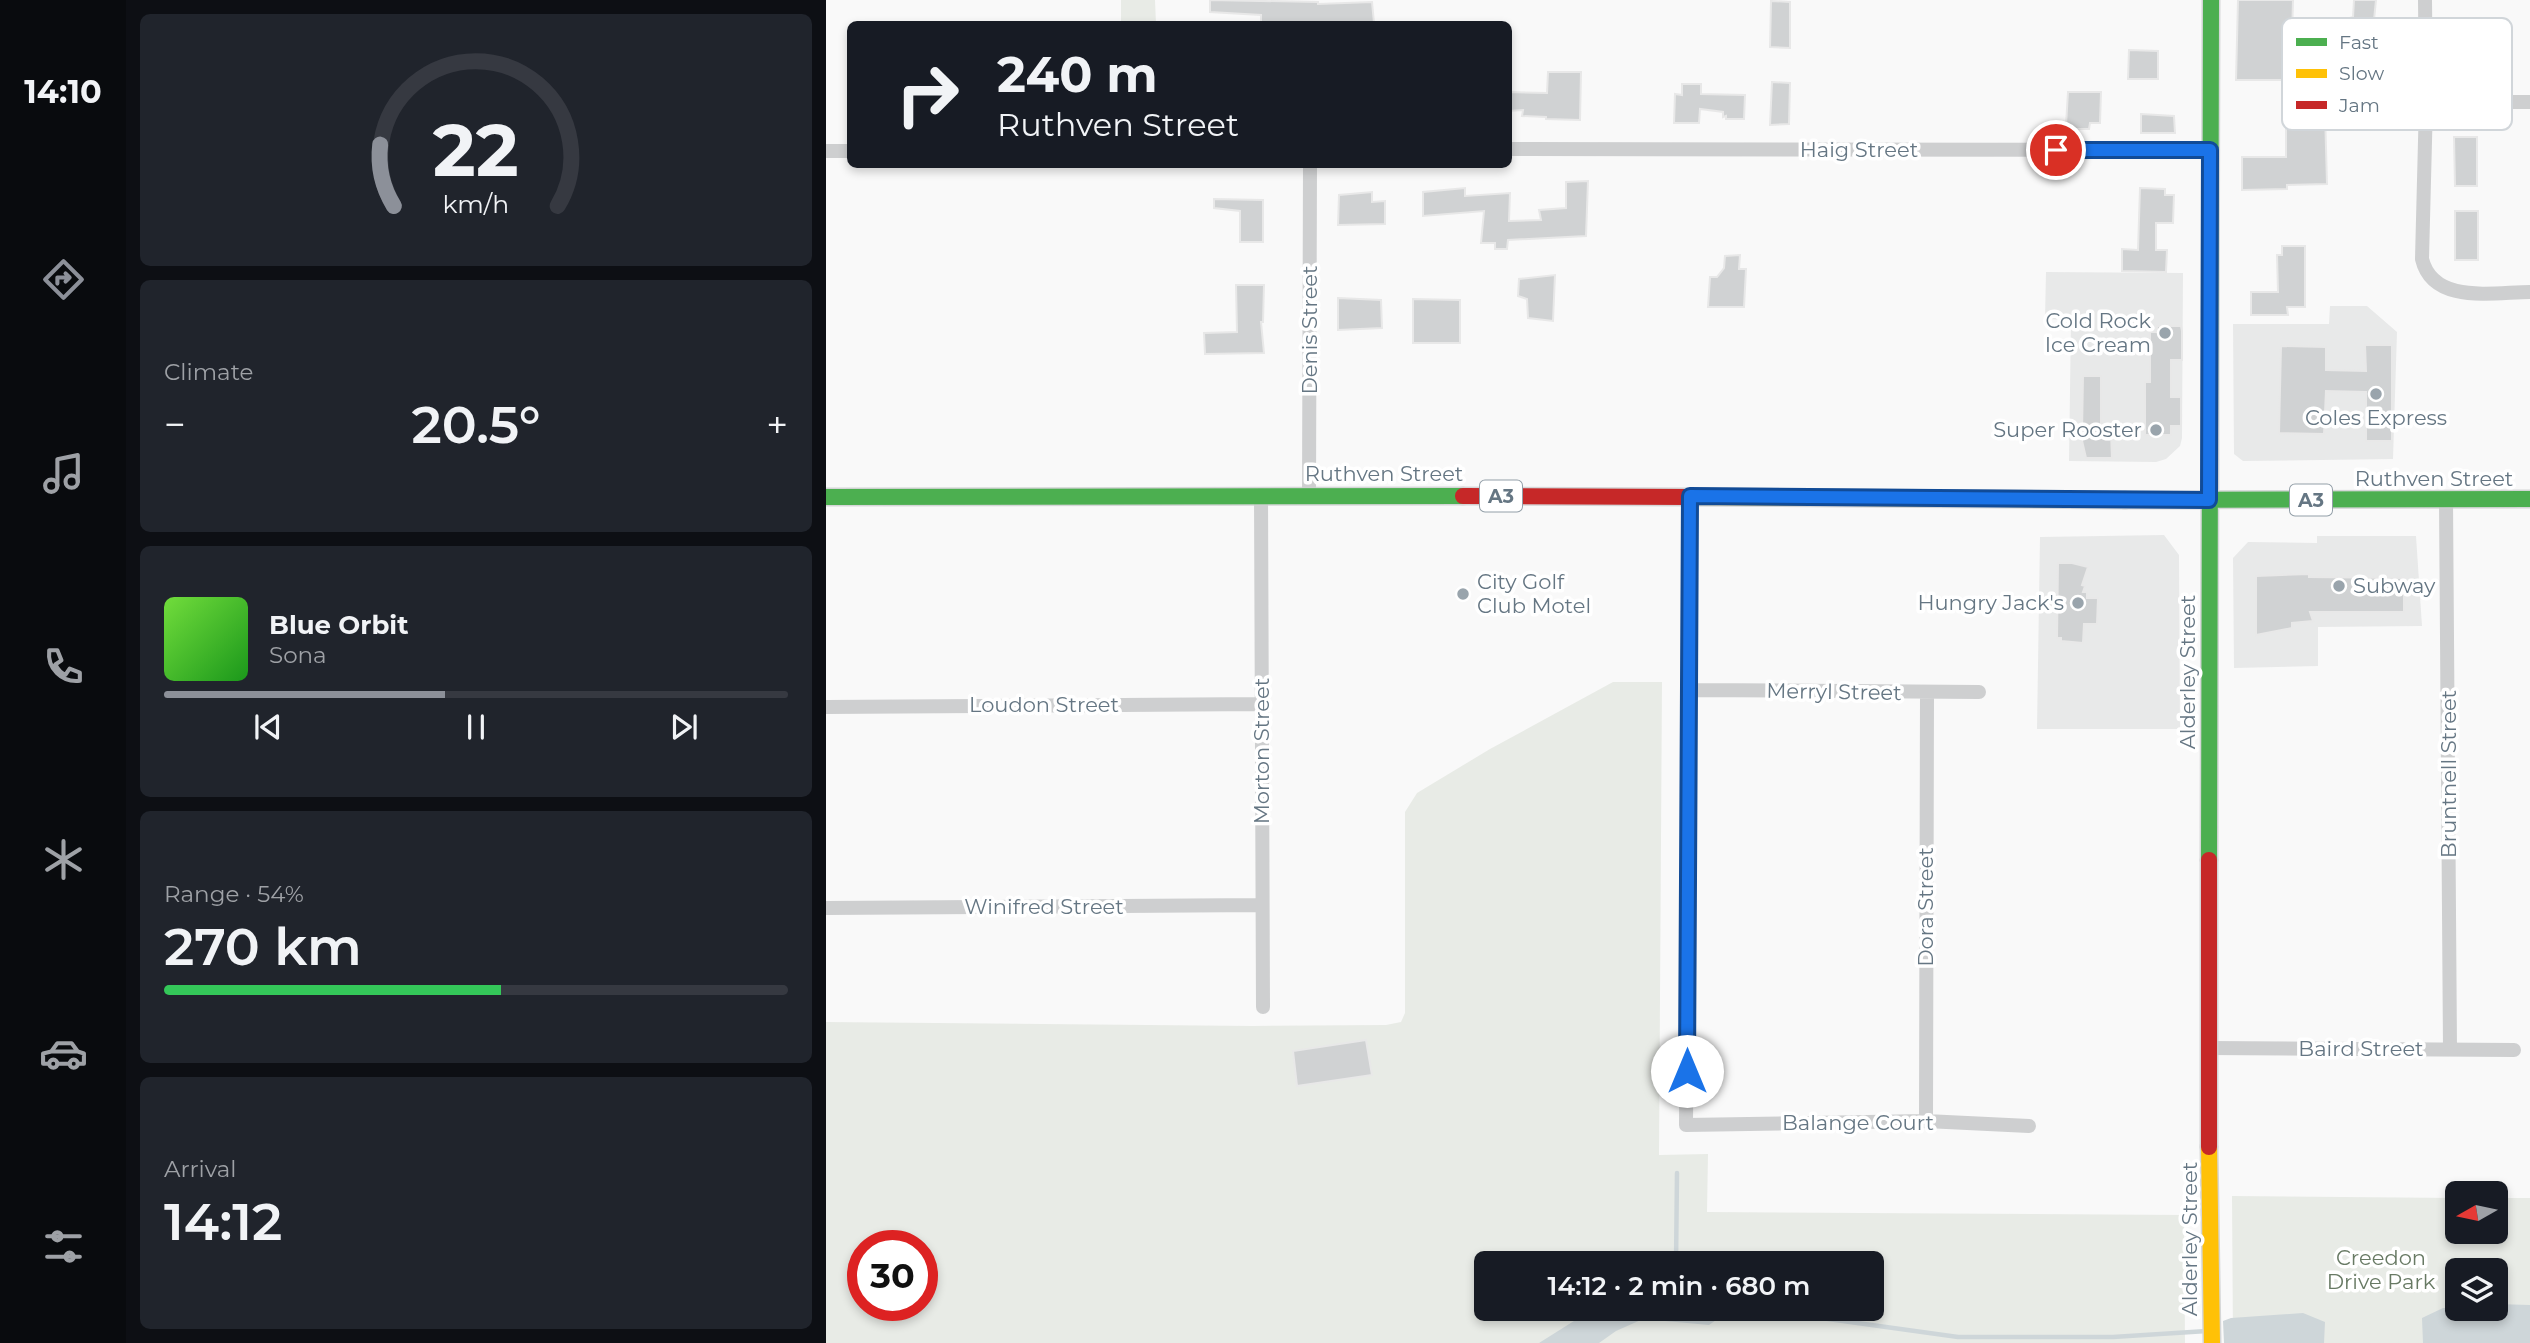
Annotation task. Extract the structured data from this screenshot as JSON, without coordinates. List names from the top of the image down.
{
  "streets": {
    "main road": ["Ruthven Street", "A3", "Alderley Street"],
    "street": [
      "Haig Street",
      "Denis Street",
      "Merryl Street",
      "Loudon Street",
      "Morton Street",
      "Bruntnell Street",
      "Winifred Street",
      "Dora Street",
      "Baird Street",
      "Balange Court"
    ]
  },
  "crossings": [
    ["Haig Street", "Alderley Street"],
    ["Denis Street", "Ruthven Street"],
    ["Ruthven Street", "Alderley Street"],
    ["Ruthven Street", "Morton Street"],
    ["Ruthven Street", "Bruntnell Street"],
    ["Alderley Street", "Baird Street"],
    ["Merryl Street", "Dora Street"],
    ["Merryl Street", "Balange Court"],
    ["Loudon Street", "Morton Street"],
    ["Morton Street", "Winifred Street"],
    ["Bruntnell Street", "Baird Street"],
    ["Dora Street", "Balange Court"]
  ],
  "parks": ["Creedon Drive Park"],
  "places": [
    "Cold Rock Ice Cream",
    "Coles Express",
    "Super Rooster",
    "Subway",
    "City Golf Club Motel",
    "Hungry Jack's"
  ],
  "legend": ["Fast", "Slow", "Jam"],
  "north": "left",
  "page": {
    "tabs": "14:10",
    "turn": ["240 m", "Ruthven Street"],
    "tile": [
      "Climate",
      ["Range · 54%", "270 km"],
      ["Arrival", "14:12"]
    ],
    "heat": ["−", "20.5°", "+"],
    "song": ["Blue Orbit", "Sona"],
    "limit": "30",
    "trip": "14:12 · 2 min · 680 m",
    "gauge": ["22", "km/h"]
  }
}
